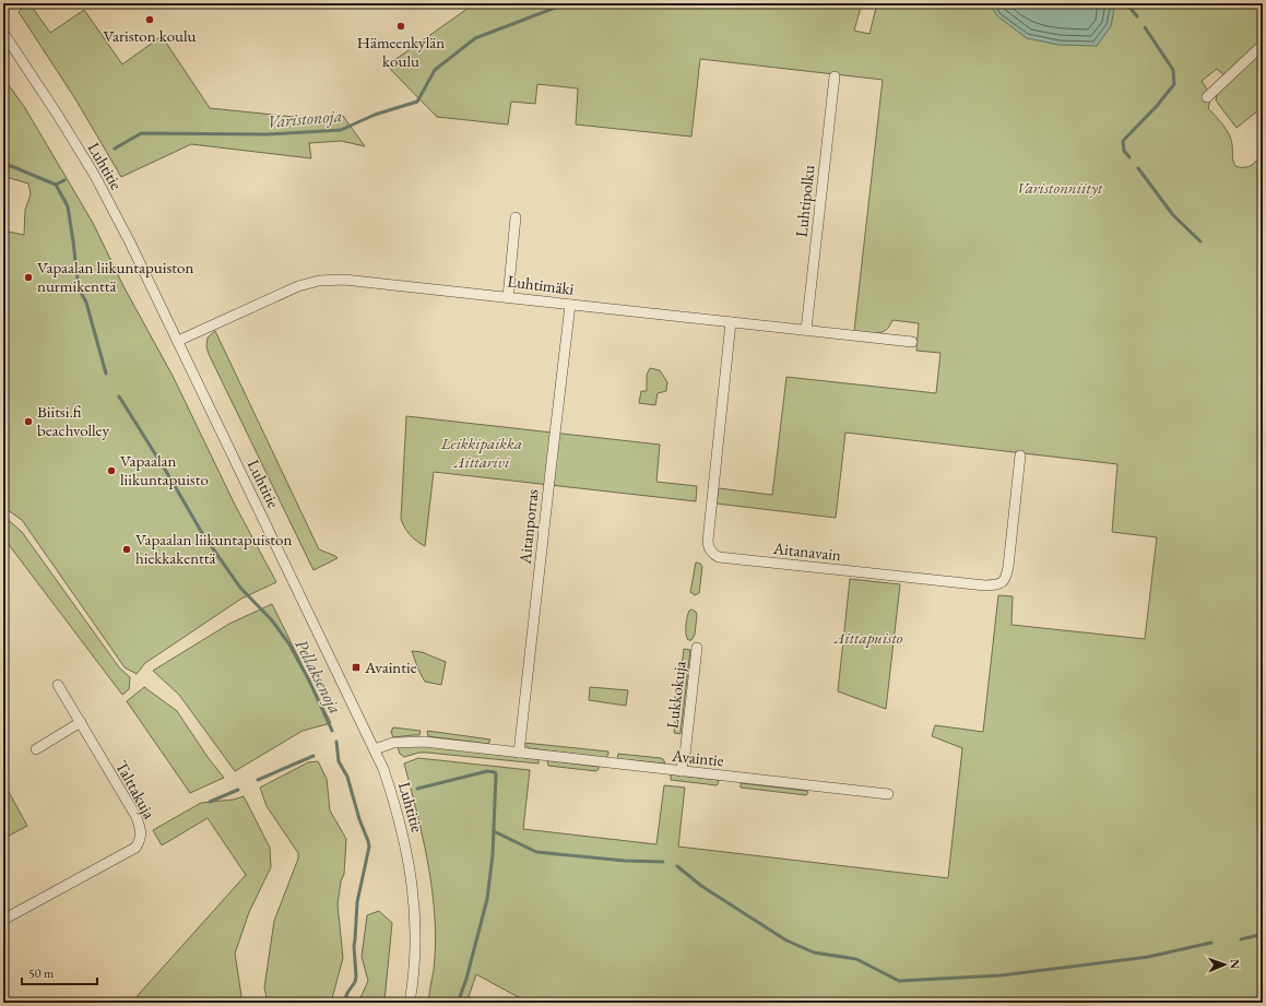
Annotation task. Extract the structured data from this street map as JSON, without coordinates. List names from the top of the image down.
{
  "streets": {
    "street": [
      "Luhtitie",
      "Luhtipolku",
      "Luhtimäki",
      "Aitanporras",
      "Aitanavain",
      "Lukkokuja",
      "Avaintie",
      "Talttakuja"
    ]
  },
  "crossings": [
    ["Luhtitie", "Luhtimäki"],
    ["Luhtitie", "Avaintie"],
    ["Luhtipolku", "Luhtimäki"],
    ["Luhtimäki", "Aitanporras"],
    ["Luhtimäki", "Aitanavain"],
    ["Aitanporras", "Avaintie"],
    ["Lukkokuja", "Avaintie"]
  ],
  "water": ["Varistonoja", "Pellaksenoja"],
  "parks": ["Varistonniityt", "Leikkipaikka Aittarivi", "Aittapuisto"],
  "places": {
    "other": [
      "Variston koulu",
      "Hämeenkylän koulu",
      "Vapaalan liikuntapuiston nurmikenttä",
      "Biitsi.fi beachvolley",
      "Vapaalan liikuntapuisto",
      "Vapaalan liikuntapuiston hiekkakenttä"
    ],
    "transit": ["Avaintie"]
  },
  "scale_bar": "50 m",
  "north": "right"
}
